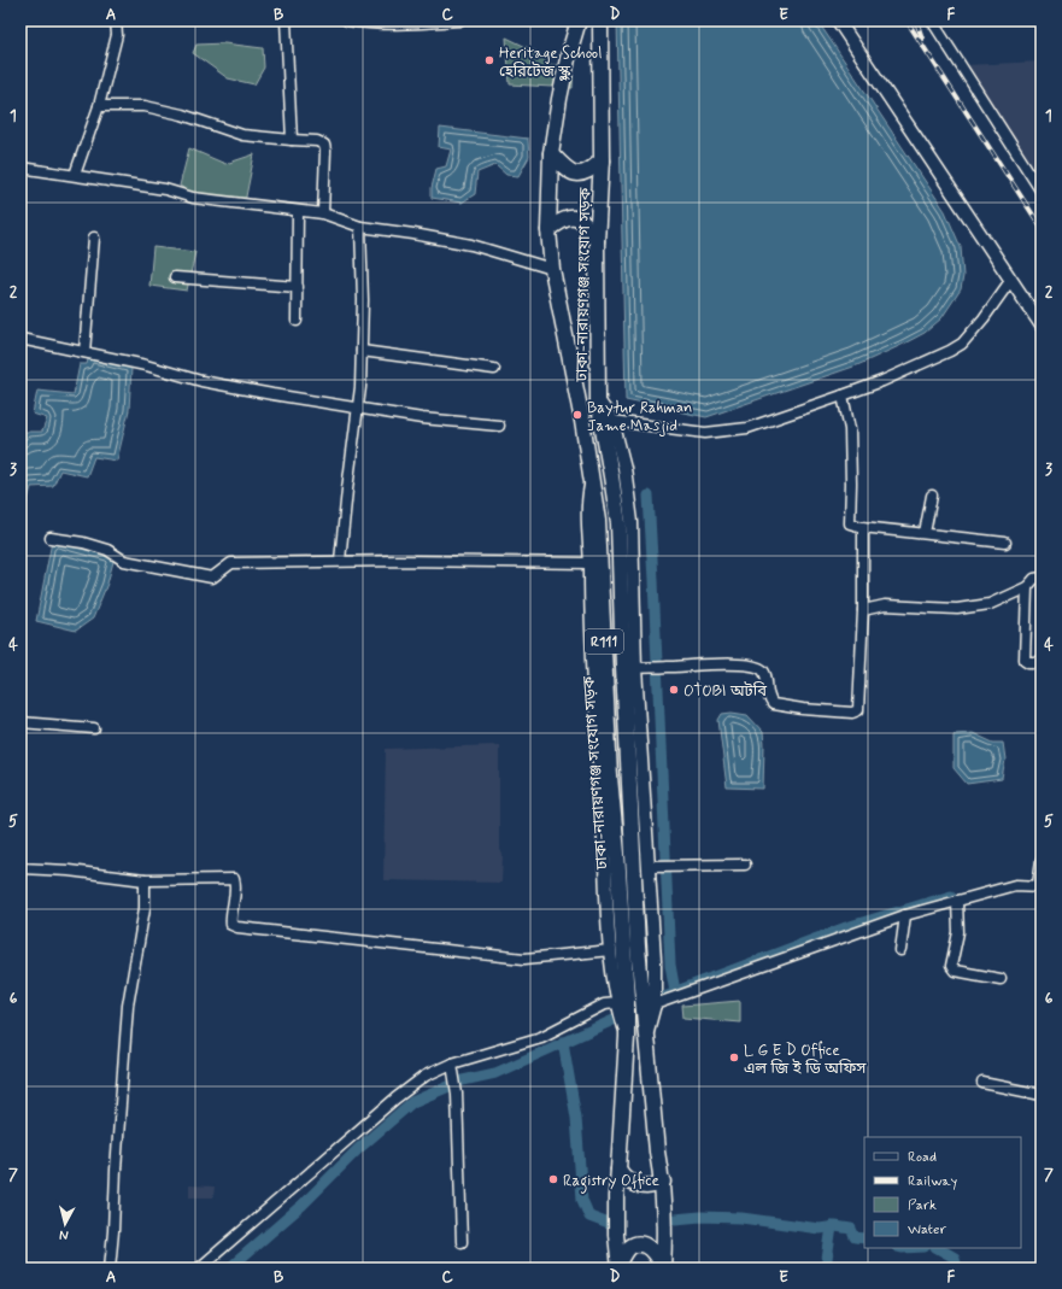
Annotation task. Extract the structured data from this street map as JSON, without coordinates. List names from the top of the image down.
{
  "streets": {
    "main road": ["ঢাকা-নারায়ণগঞ্জ সংযোগ সড়ক", "R111"]
  },
  "places": [
    "Heritage School হেরিটেজ স্কুল",
    "Baytur Rahman Jame Masjid",
    "OTOBI অটবি",
    "L G E D Office এল জি ই ডি অফিস",
    "Ragistry Office"
  ],
  "legend": [
    "Road",
    "Railway",
    "Park",
    "Water"
  ],
  "north": "bottom",
  "grid": {
    "columns": [
      "A",
      "B",
      "C",
      "D",
      "E",
      "F"
    ],
    "rows": [
      "1",
      "2",
      "3",
      "4",
      "5",
      "6",
      "7"
    ]
  }
}
